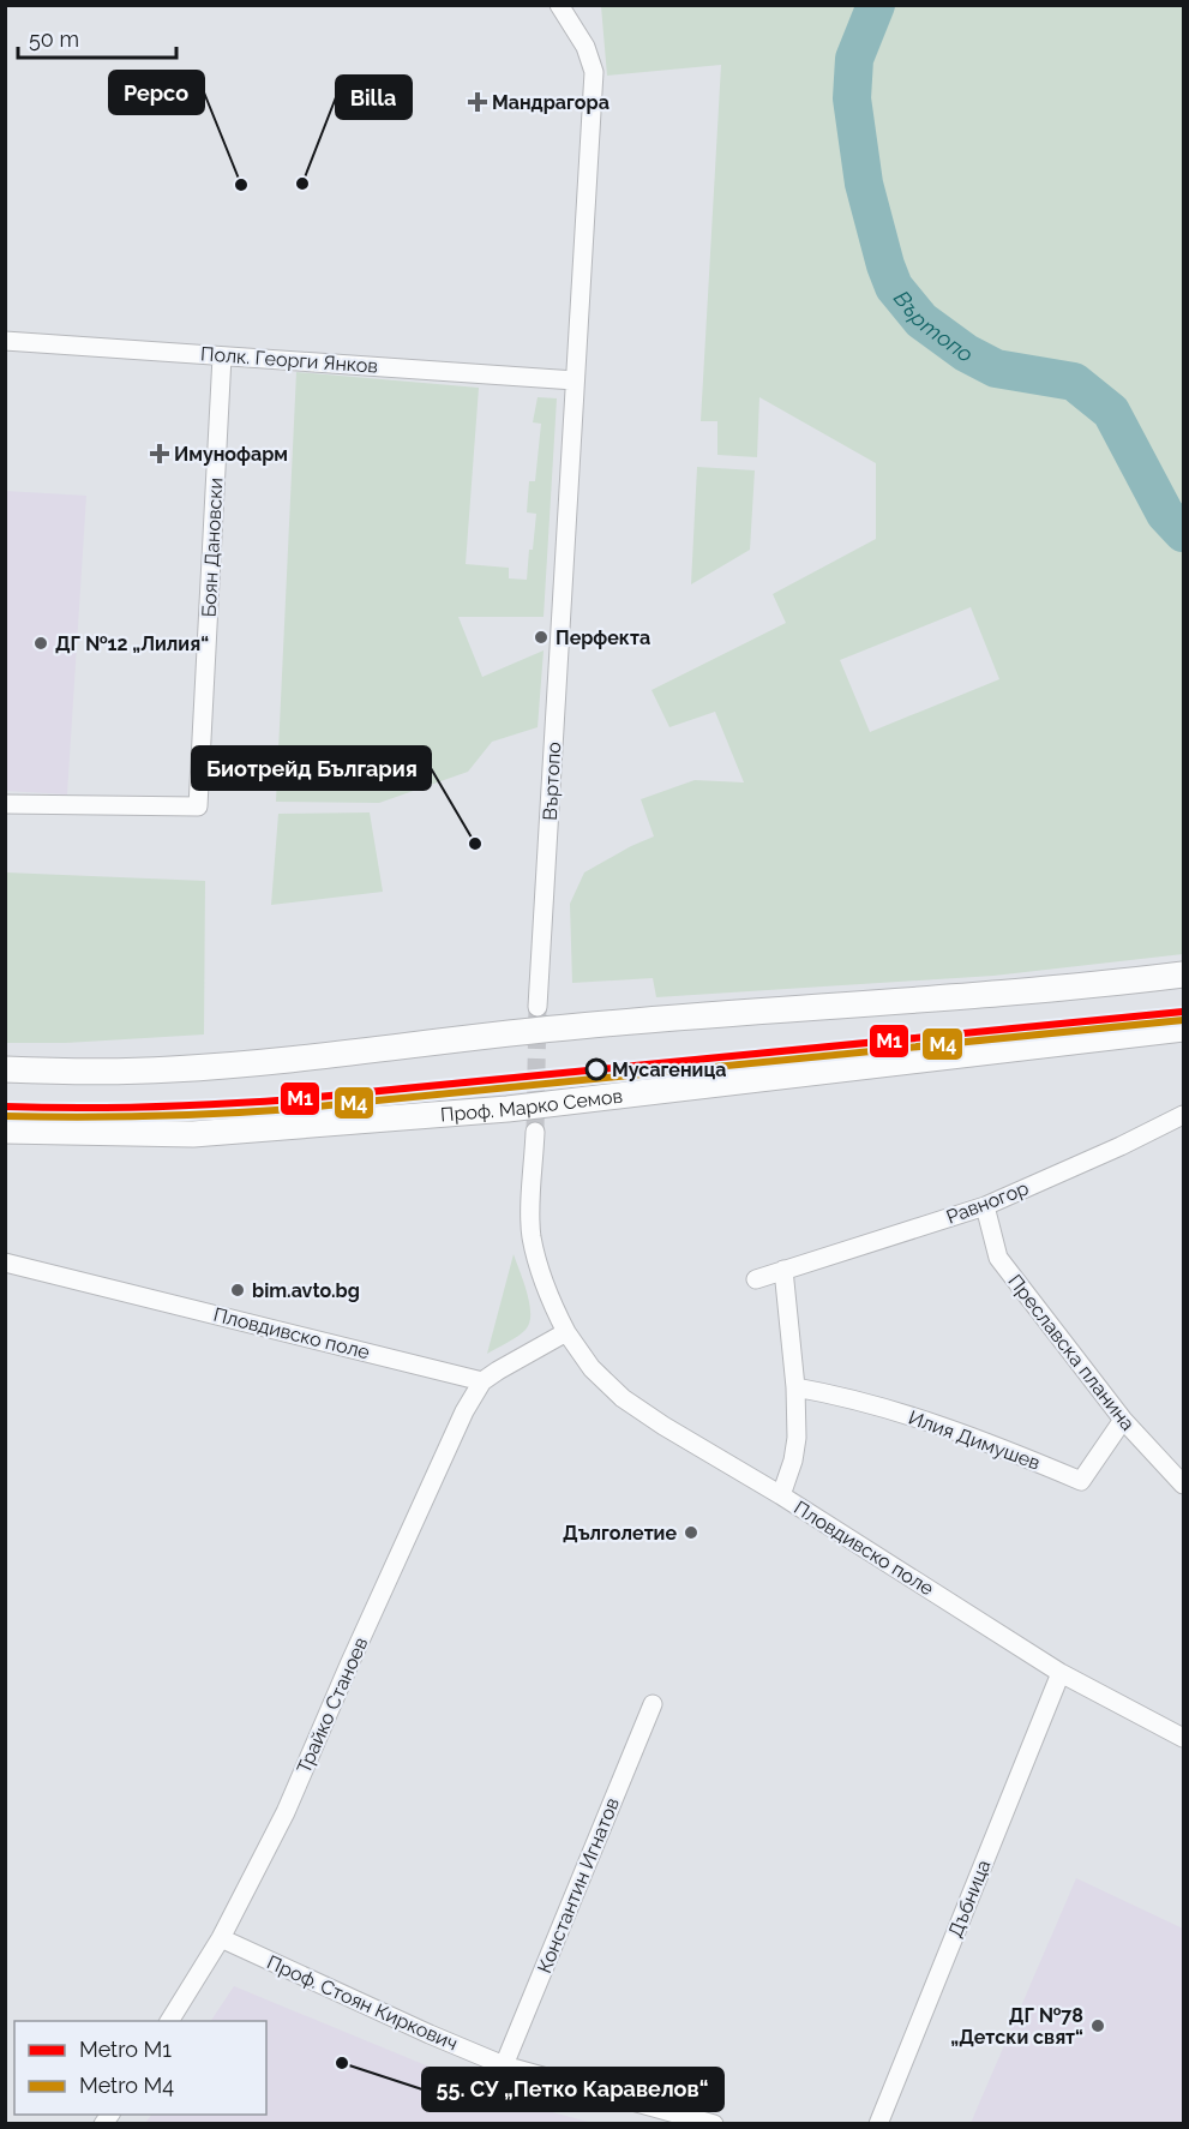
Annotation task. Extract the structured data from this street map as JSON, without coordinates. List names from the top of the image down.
{
  "streets": {
    "main road": ["Проф. Марко Семов"],
    "street": [
      "Полк. Георги Янков",
      "Боян Дановски",
      "Въртопо",
      "Равногор",
      "Пловдивско поле",
      "Преславска планина",
      "Илия Димушев",
      "Трайко Станоев",
      "Константин Игнатов",
      "Дъбница",
      "Проф. Стоян Киркович"
    ]
  },
  "crossings": [
    ["Полк. Георги Янков", "Боян Дановски"],
    ["Полк. Георги Янков", "Въртопо"],
    ["Равногор", "Преславска планина"],
    ["Пловдивско поле", "Трайко Станоев"],
    ["Пловдивско поле", "Дъбница"],
    ["Преславска планина", "Илия Димушев"],
    ["Трайко Станоев", "Проф. Стоян Киркович"],
    ["Константин Игнатов", "Проф. Стоян Киркович"]
  ],
  "water": ["Въртопо"],
  "places": {
    "health": ["Мандрагора", "Имунофарм"],
    "other": [
      "Billa",
      "Pepco",
      "Перфекта",
      "ДГ №12 „Лилия“",
      "Биотрейд България",
      "Мусагеница",
      "bim.avto.bg",
      "Дълголетие",
      "ДГ №78 „Детски свят“",
      "55. СУ „Петко Каравелов“"
    ]
  },
  "lines": ["metro line M1", "metro line M4"],
  "legend": ["Metro M1", "Metro M4"],
  "scale_bar": "50 m"
}
